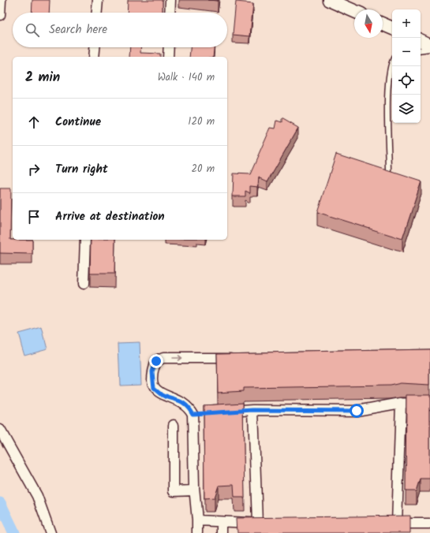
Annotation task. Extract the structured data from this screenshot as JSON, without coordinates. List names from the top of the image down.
{
  "north": "bottom",
  "page": {
    "map_buttons": ["+", "−"],
    "search": "Search here",
    "heading": ["2 min", "Walk · 140 m"],
    "list": [
      ["Continue", "120 m"],
      ["Turn right", "20 m"],
      "Arrive at destination"
    ]
  }
}
